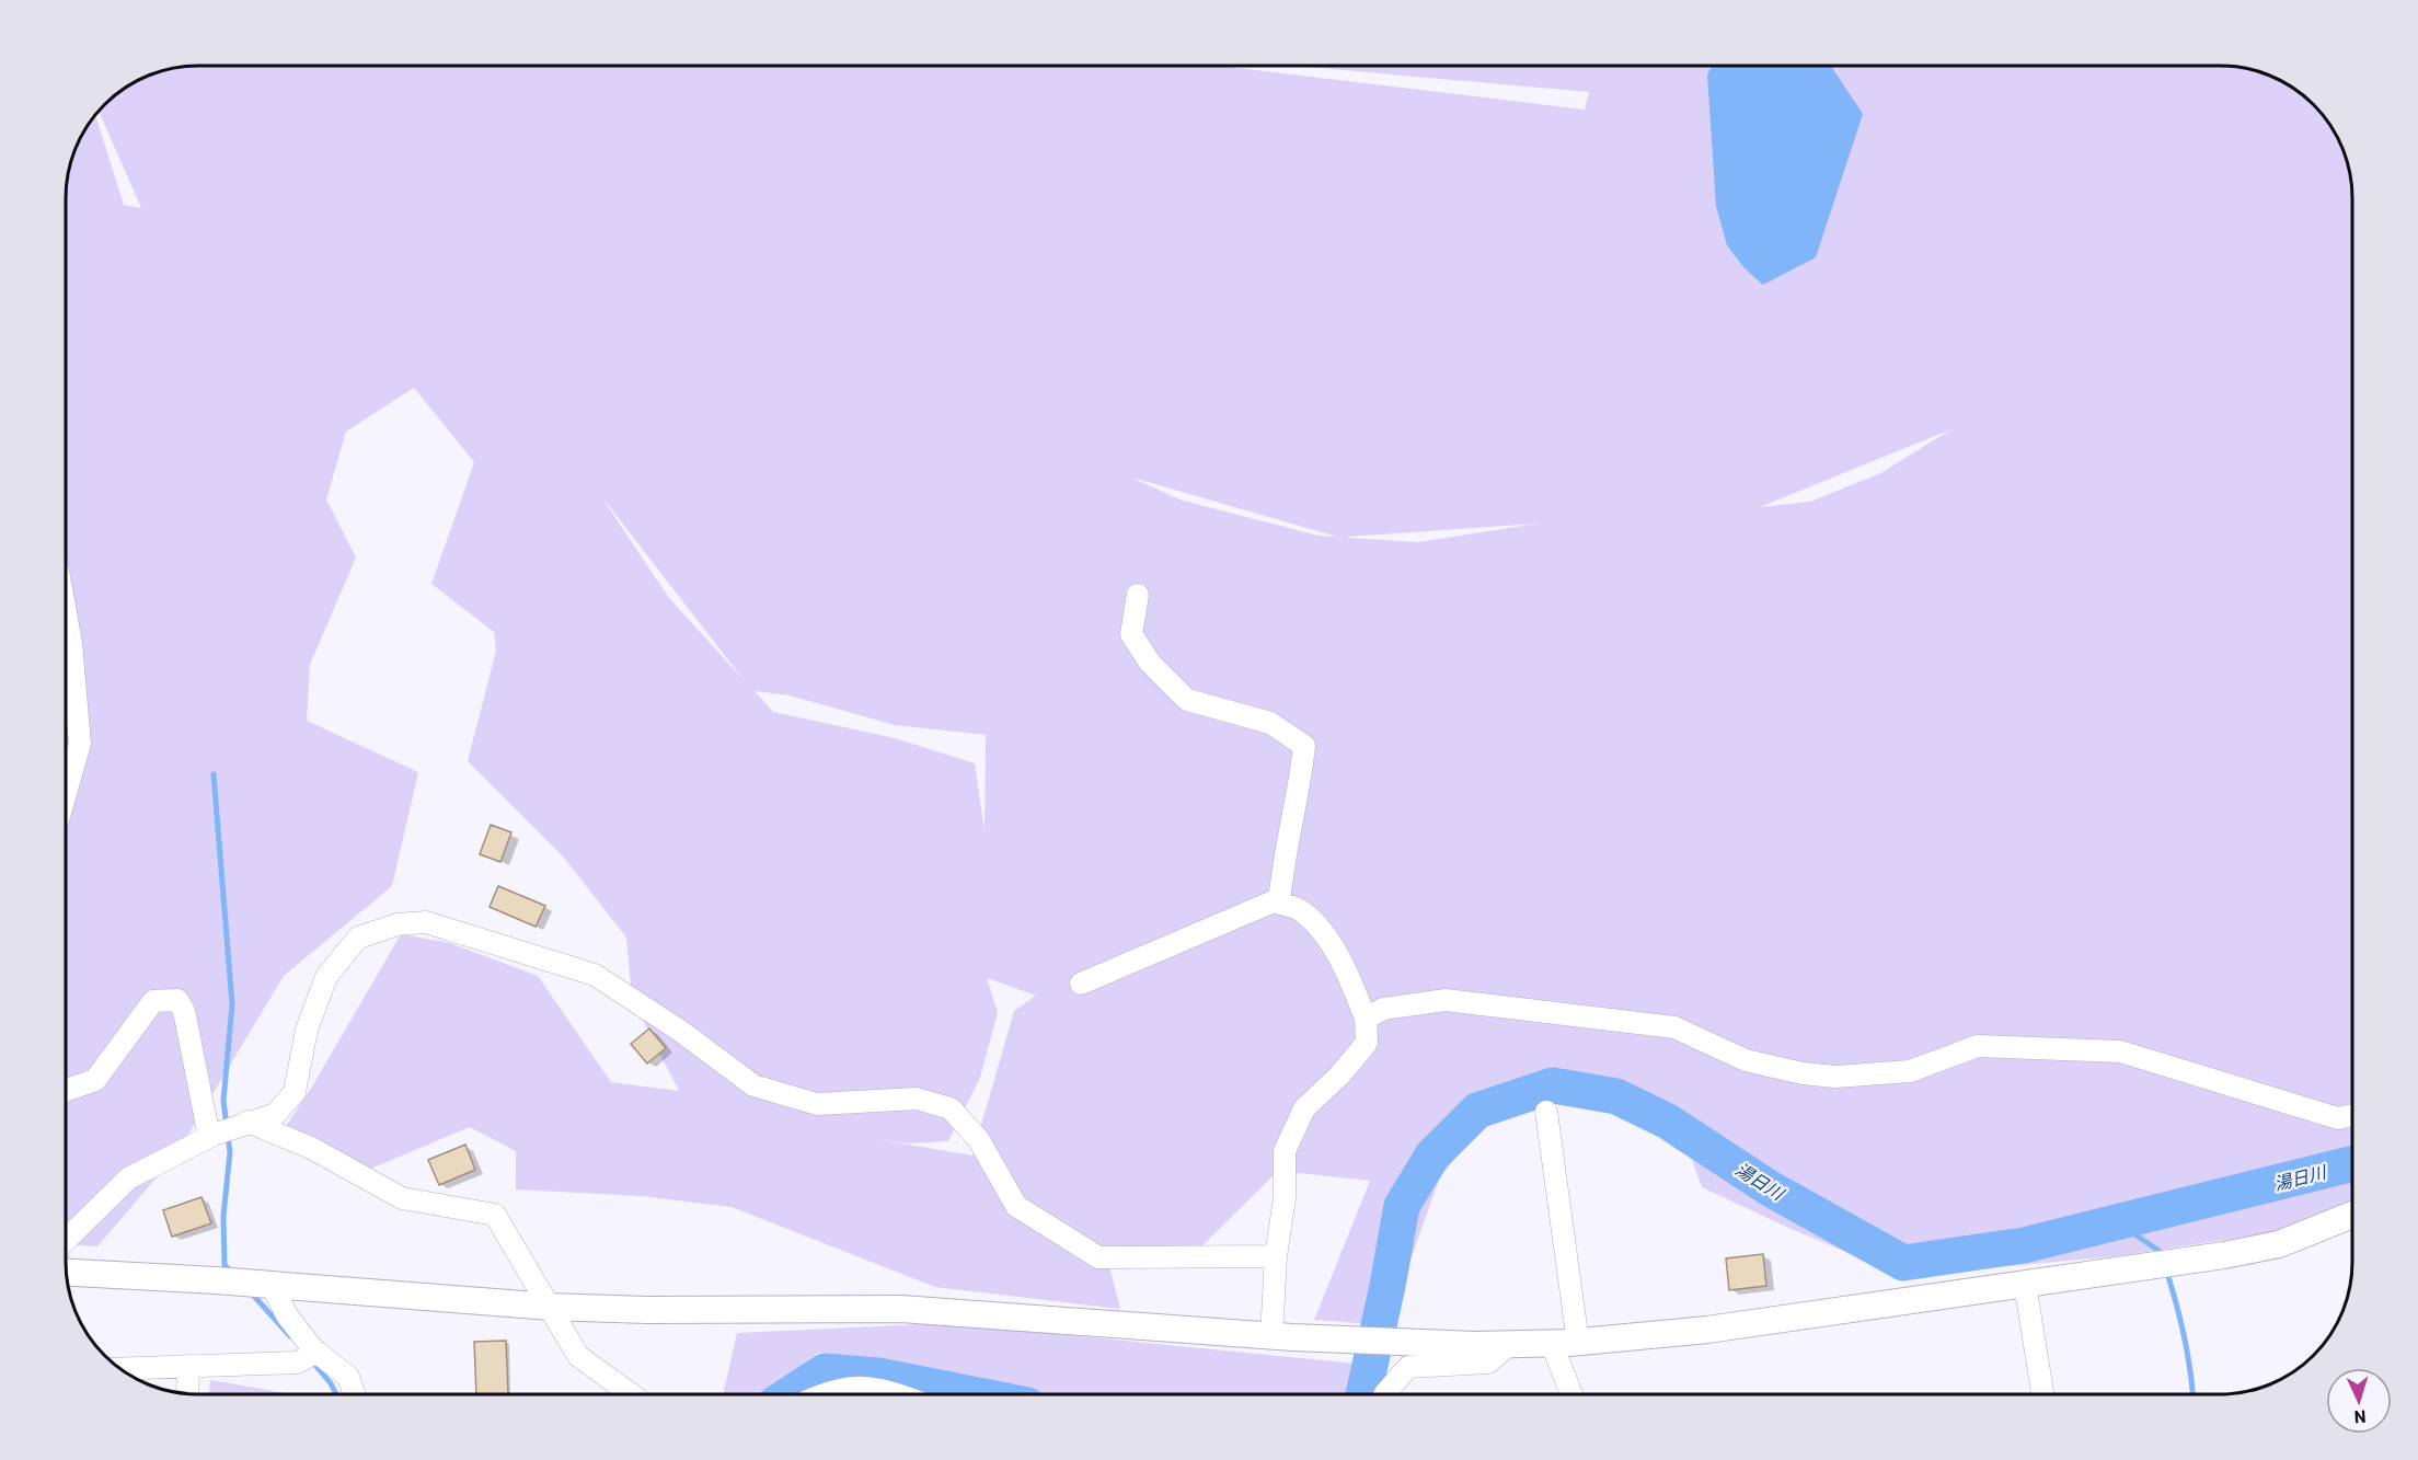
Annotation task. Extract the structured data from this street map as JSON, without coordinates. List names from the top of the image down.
{
  "water": ["湯日川"],
  "north": "bottom"
}
